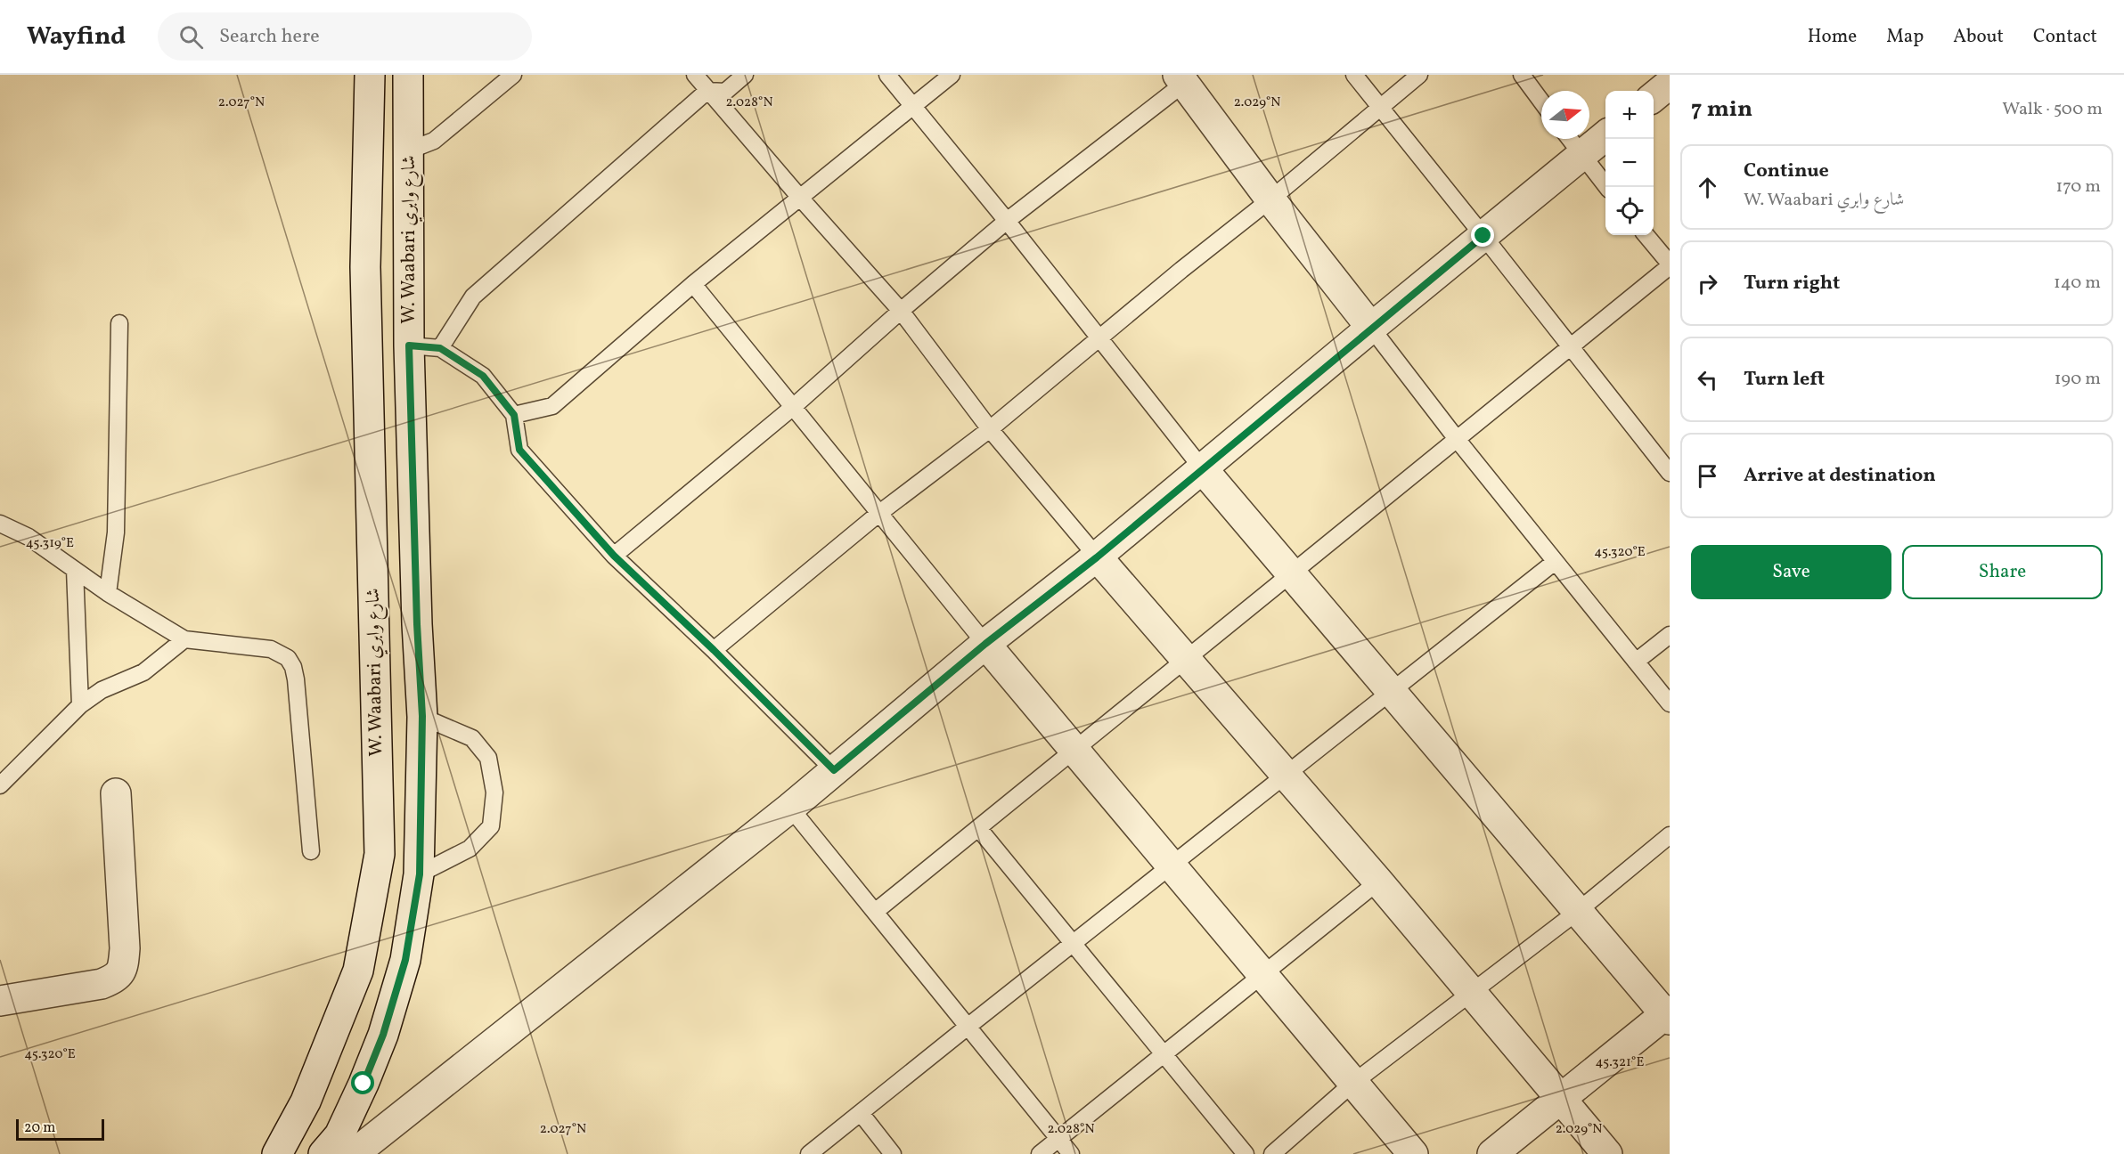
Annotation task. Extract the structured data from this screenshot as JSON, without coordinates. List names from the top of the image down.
{
  "streets": {
    "street": ["W. Waabari شارع وابري"]
  },
  "scale_bar": "20 m",
  "north": "right",
  "page": {
    "header": "Wayfind",
    "search": "Search here",
    "nav": [
      "Home",
      "Map",
      "About",
      "Contact"
    ],
    "heading": ["7 min", "Walk · 500 m"],
    "map_buttons": ["+", "−"],
    "list": [
      ["Continue", "W. Waabari شارع وابري", "170 m"],
      ["Turn right", "140 m"],
      ["Turn left", "190 m"],
      "Arrive at destination"
    ],
    "buttons": ["Save", "Share"],
    "scale": "20 m"
  },
  "coordinates": [
    "2.027°N",
    "2.028°N",
    "2.029°N",
    "45.319°E",
    "45.320°E",
    "45.321°E"
  ]
}
